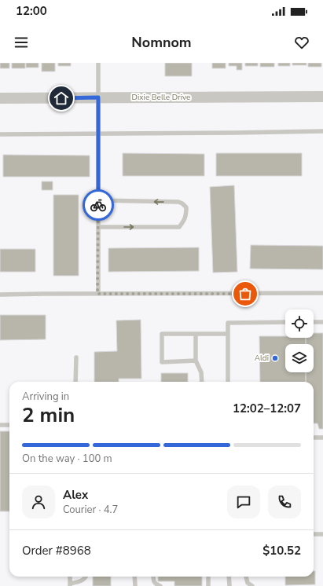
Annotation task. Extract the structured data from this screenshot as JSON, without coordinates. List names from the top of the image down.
{
  "streets": {
    "street": ["Dixie Belle Drive"]
  },
  "places": ["Aldi"],
  "page": {
    "status": "12:00",
    "header": "Nomnom",
    "heading": ["2 min", "Arriving in", "12:02–12:07"],
    "panel": [
      "Alex",
      "Courier · 4.7",
      "Order #8968",
      "$10.52"
    ],
    "bar": "On the way · 100 m"
  }
}
